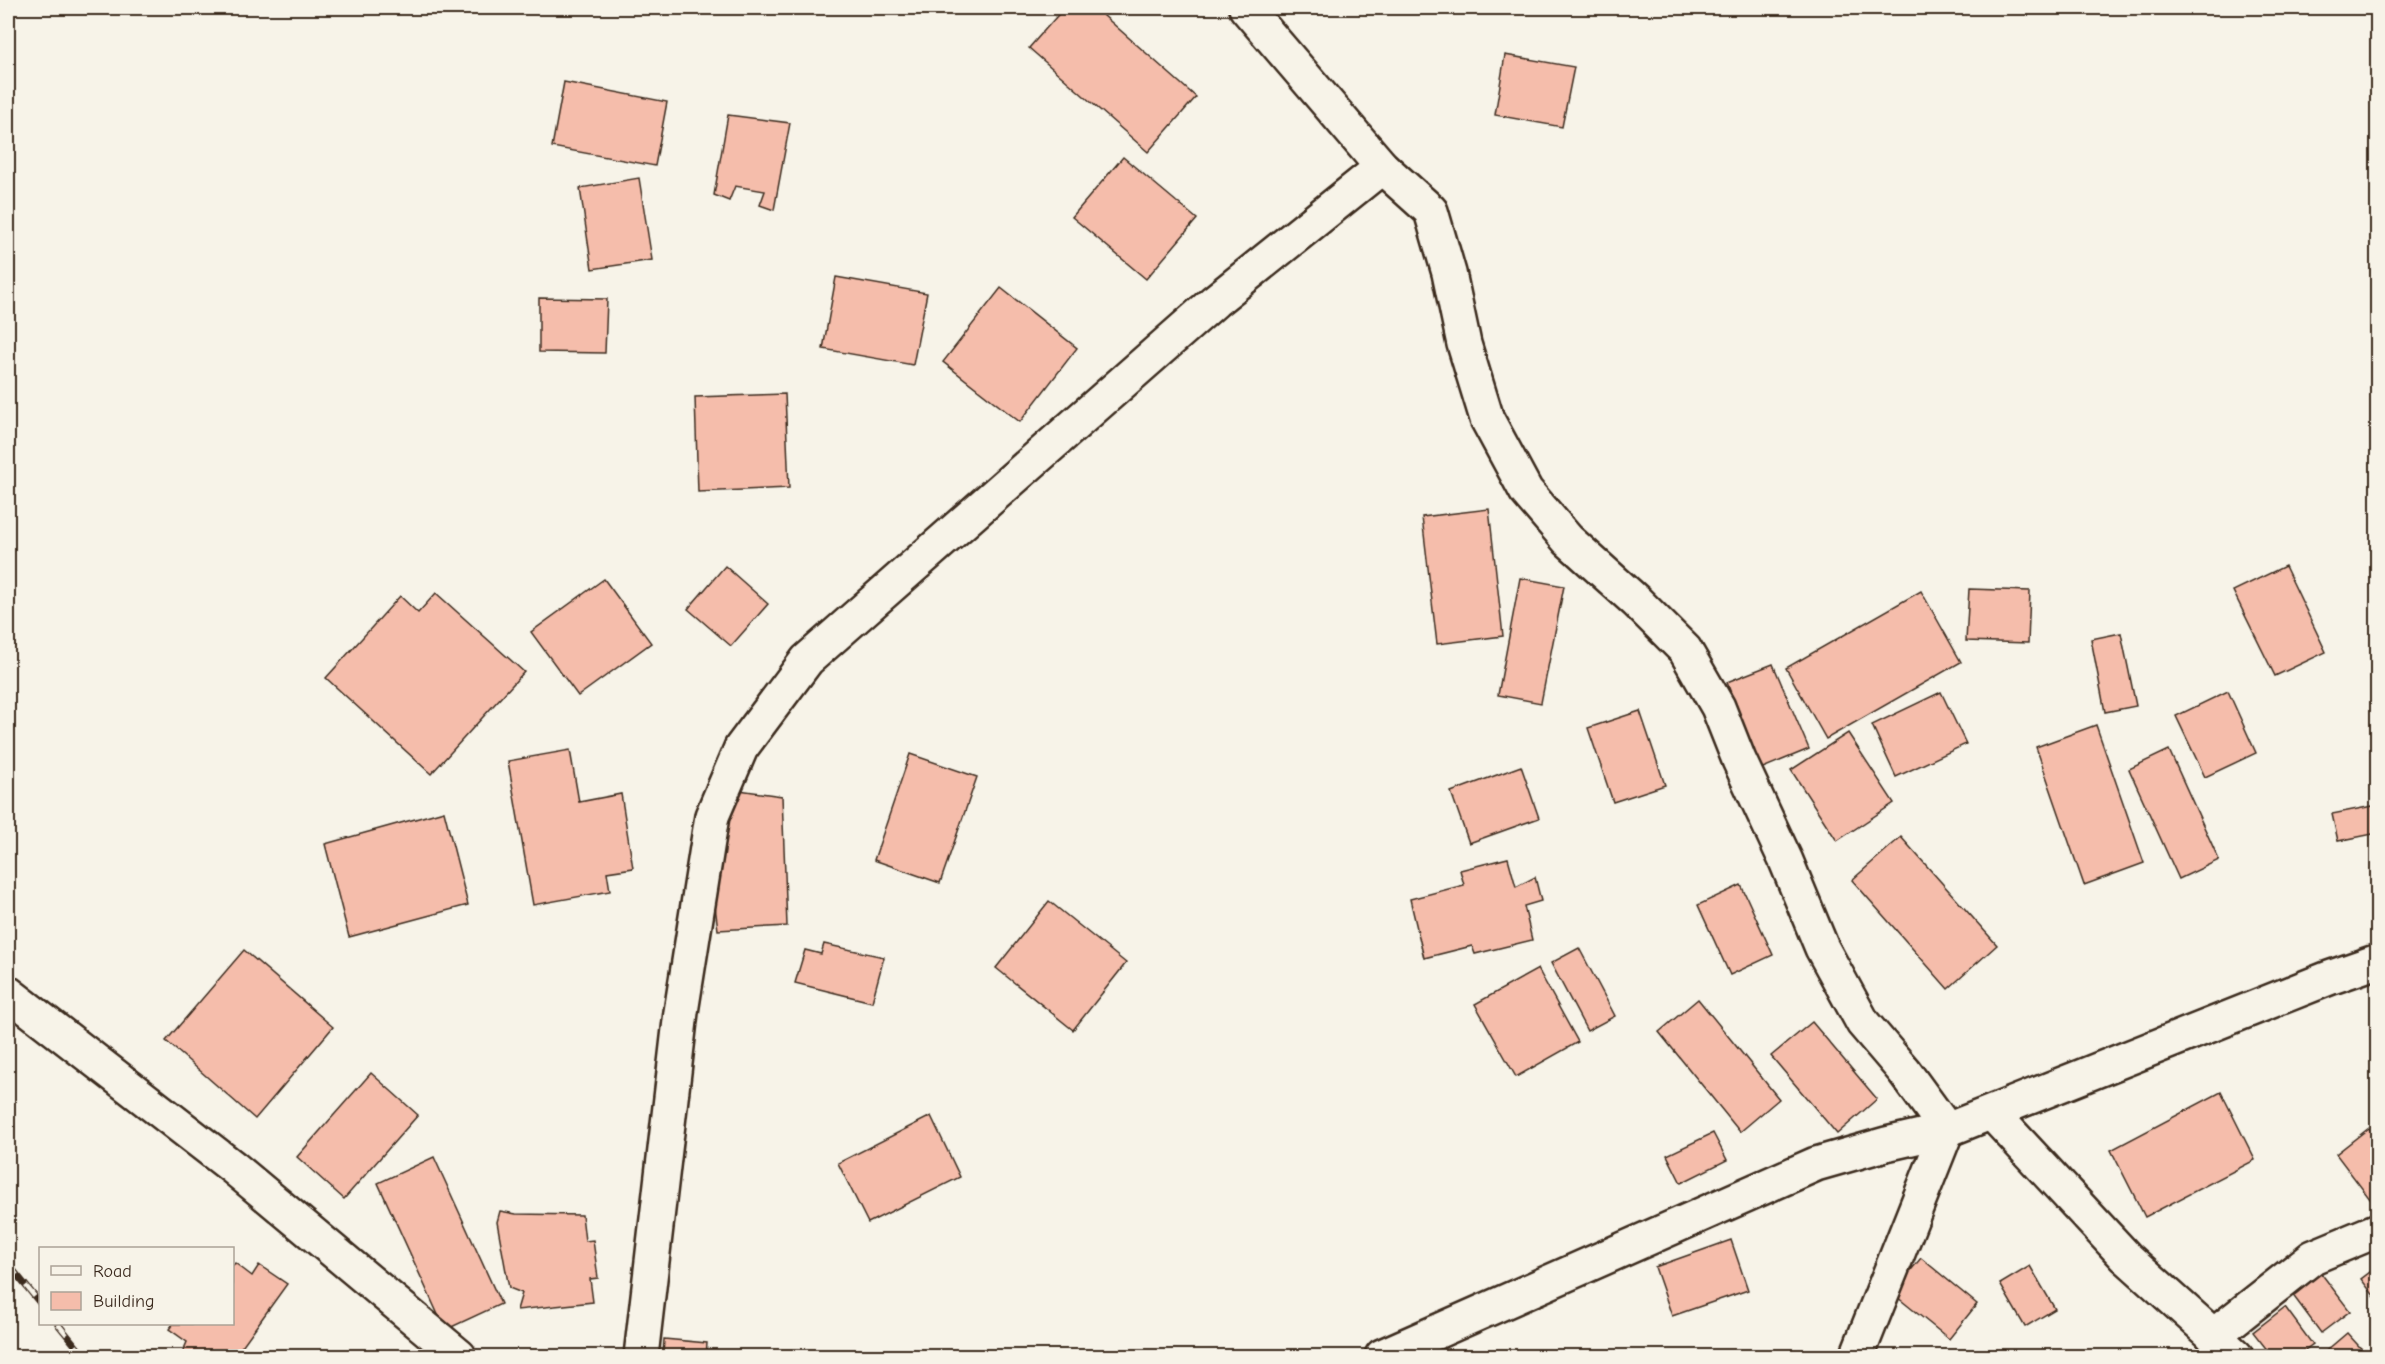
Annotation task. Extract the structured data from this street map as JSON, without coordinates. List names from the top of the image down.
{
  "legend": ["Road", "Building"]
}
